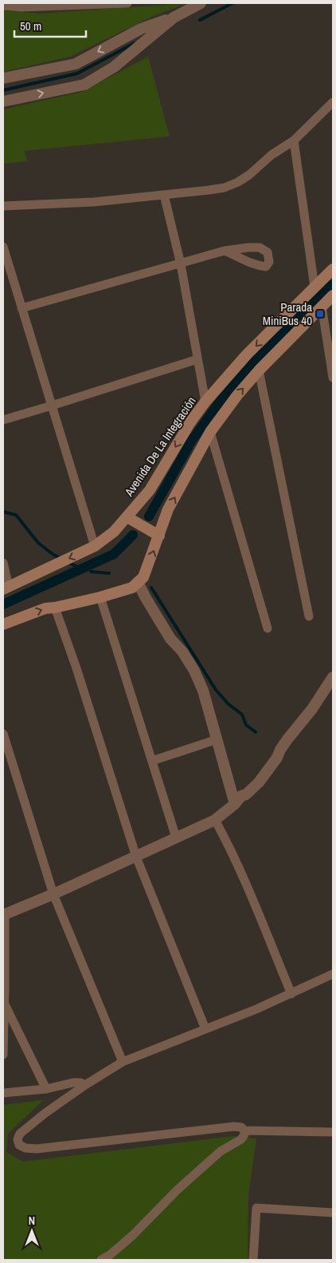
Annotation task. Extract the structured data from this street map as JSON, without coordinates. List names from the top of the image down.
{
  "streets": {
    "main road": ["Avenida De La Integración"]
  },
  "places": {
    "transit": ["Parada MiniBus 40"]
  },
  "scale_bar": "50 m",
  "north": "top"
}
